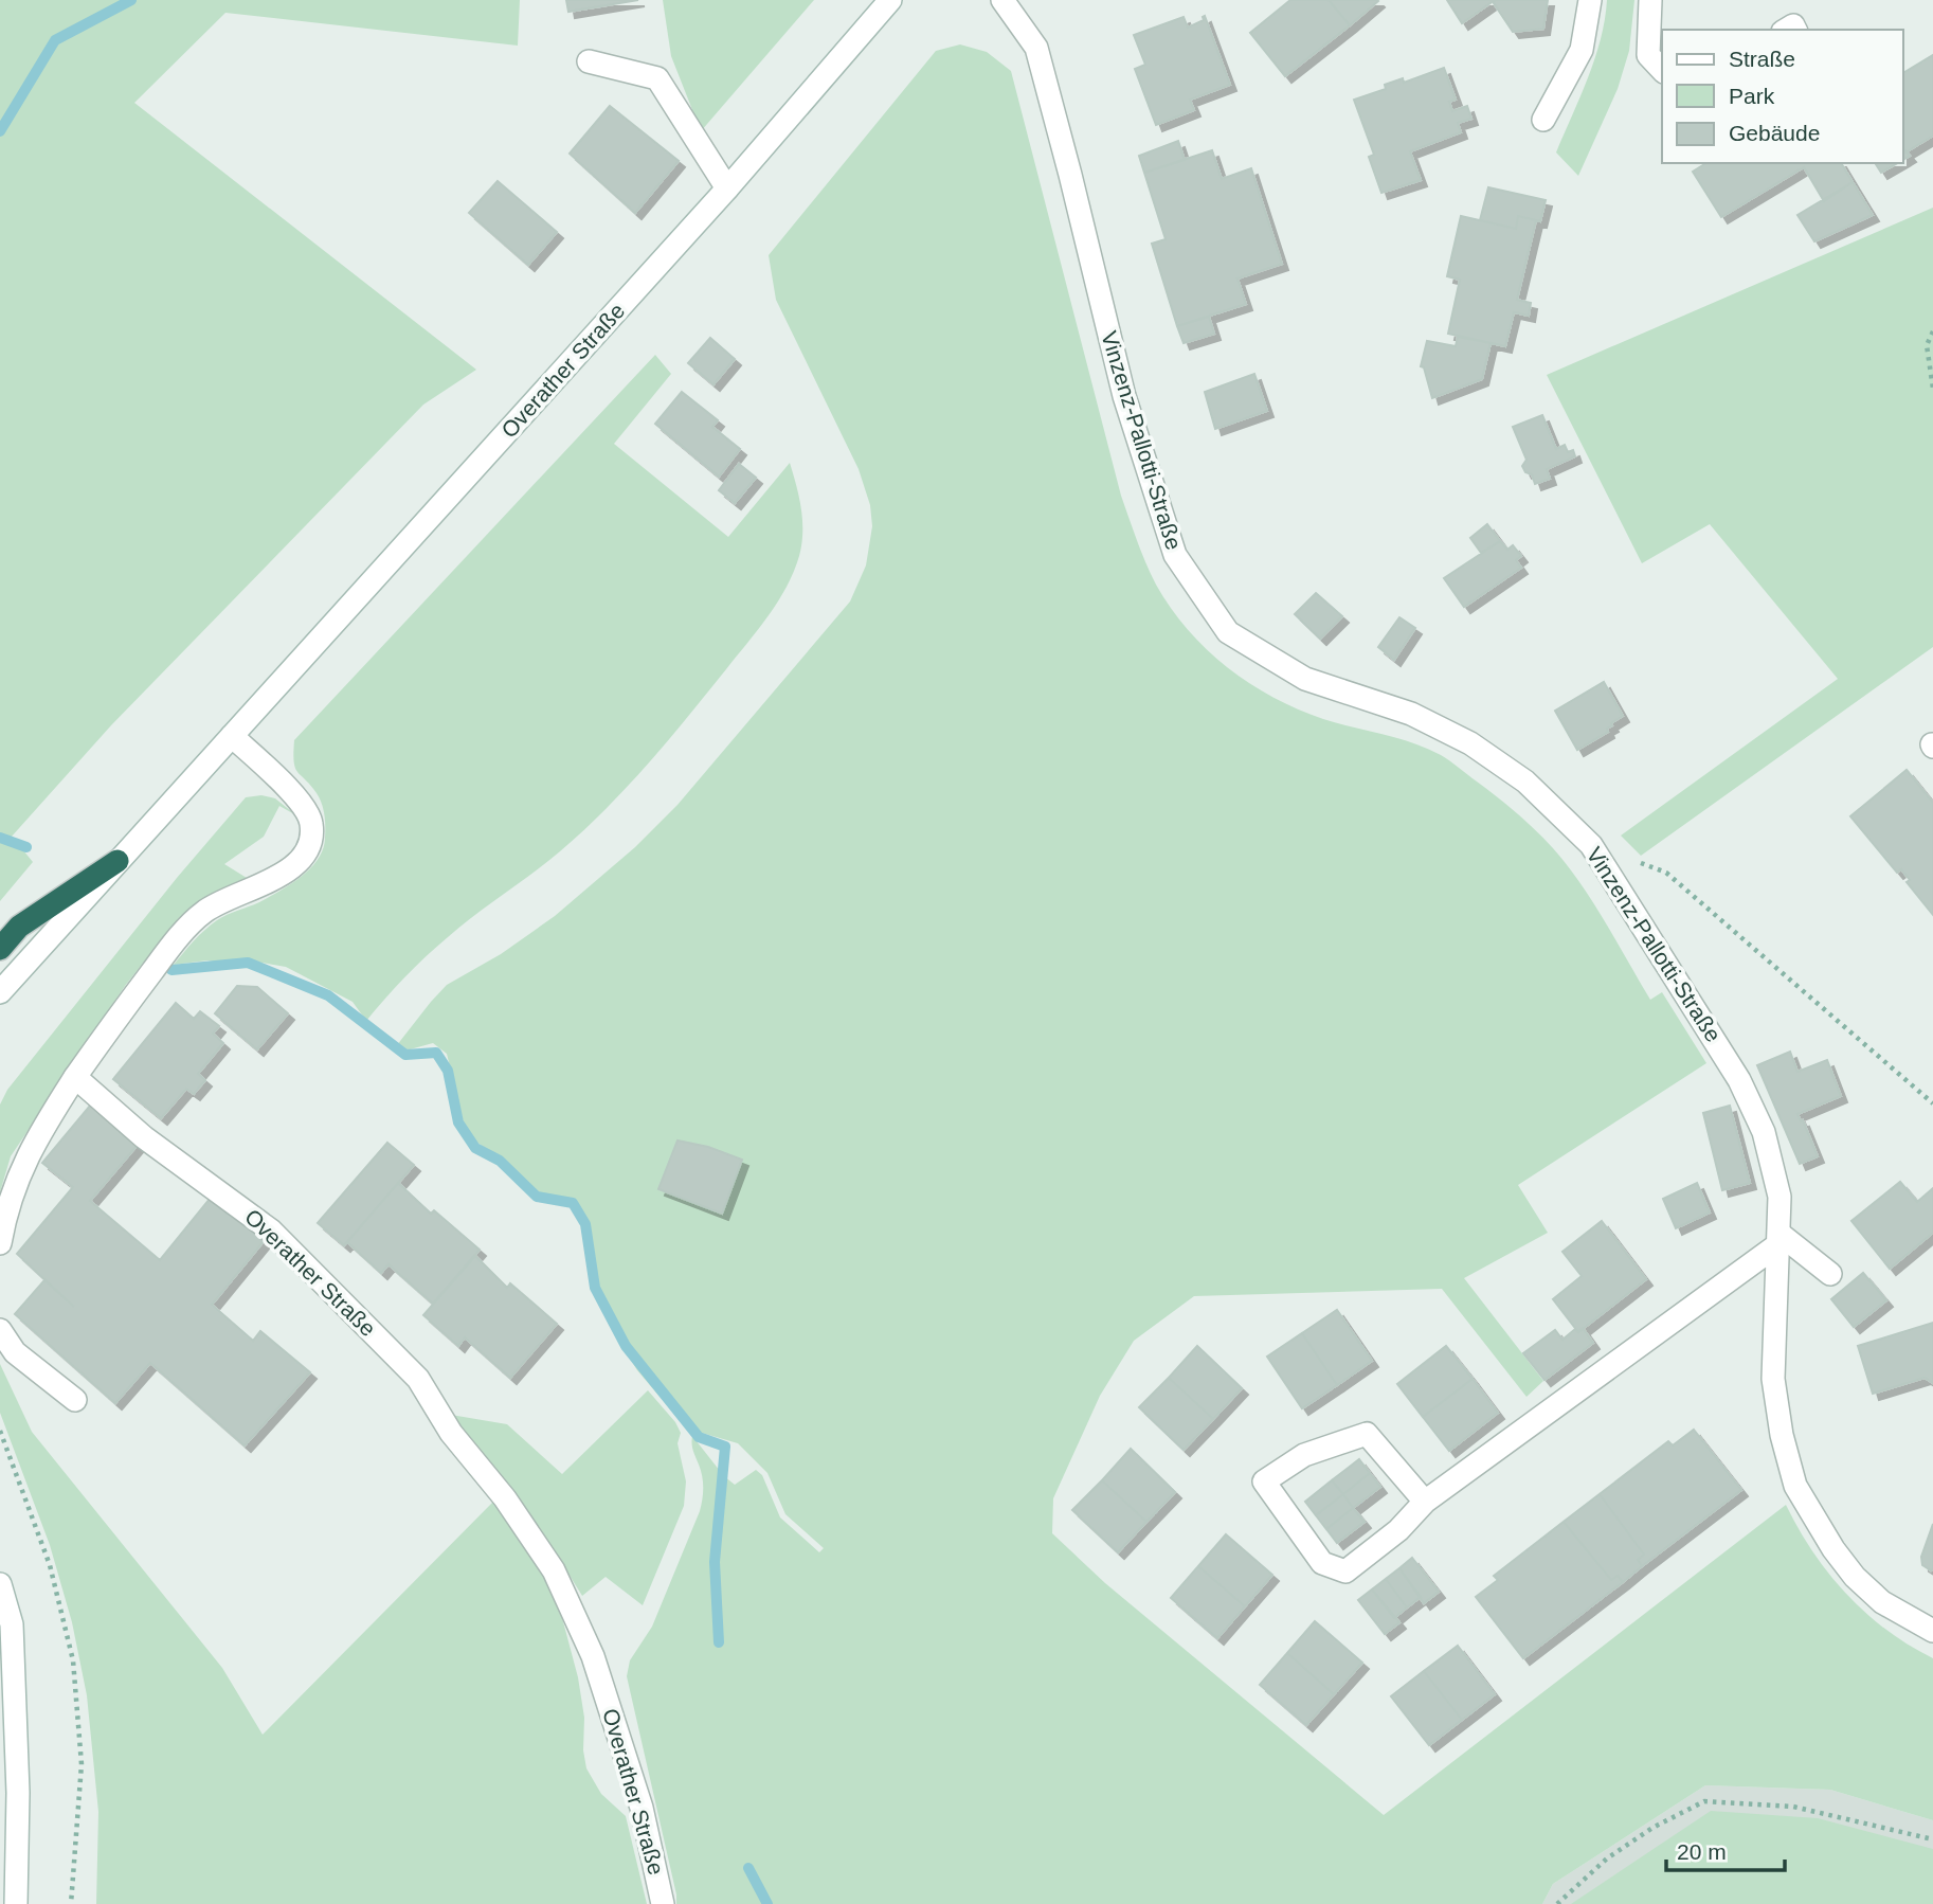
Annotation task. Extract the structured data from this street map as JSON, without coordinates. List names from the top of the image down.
{
  "streets": {
    "street": ["Overather Straße", "Vinzenz-Pallotti-Straße"]
  },
  "legend": ["Straße", "Park", "Gebäude"],
  "scale_bar": "20 m"
}
